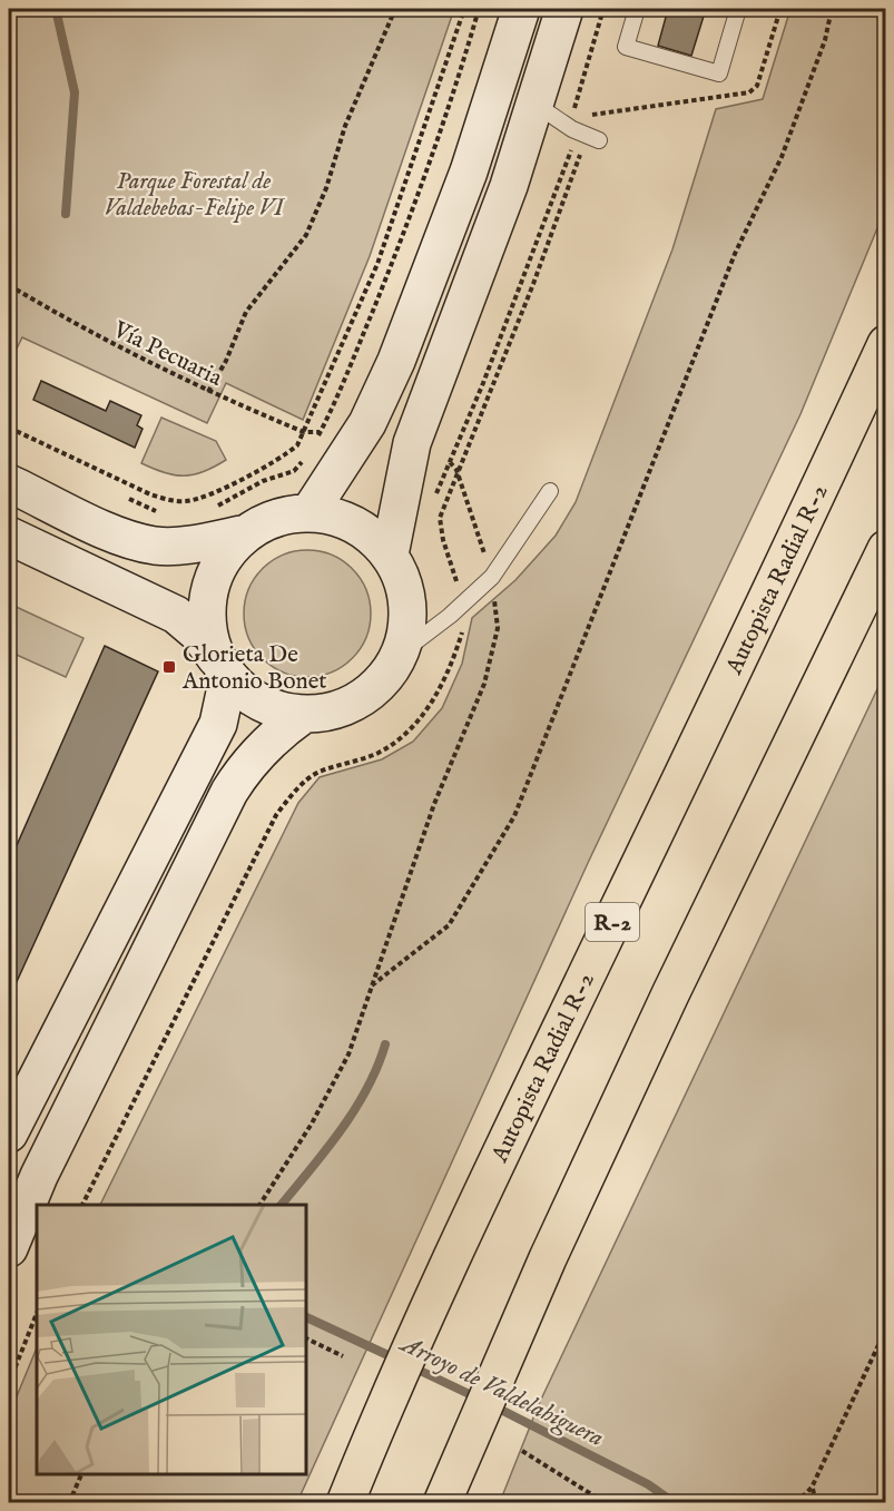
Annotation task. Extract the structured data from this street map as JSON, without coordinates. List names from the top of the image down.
{
  "streets": {
    "highway": ["Autopista Radial R-2", "R-2"],
    "path": ["Vía Pecuaria"]
  },
  "water": ["Arroyo de Valdelahiguera"],
  "parks": ["Parque Forestal de Valdebebas-Felipe VI"],
  "places": {
    "transit": ["Glorieta De Antonio Bonet"]
  }
}
